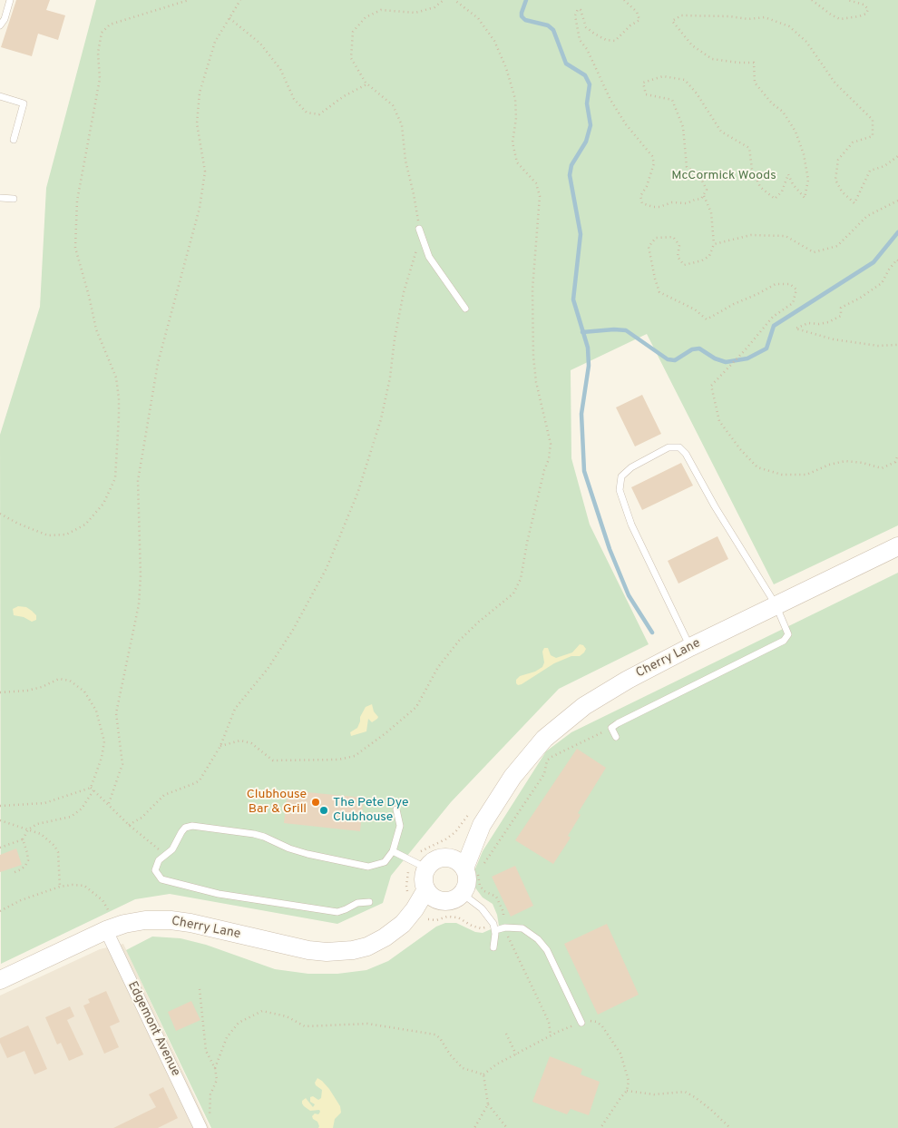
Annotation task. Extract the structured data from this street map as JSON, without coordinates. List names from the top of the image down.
{
  "streets": {
    "street": ["Cherry Lane", "Edgemont Avenue"]
  },
  "crossings": [
    ["Cherry Lane", "Edgemont Avenue"]
  ],
  "parks": ["McCormick Woods"],
  "places": ["Clubhouse Bar & Grill", "The Pete Dye Clubhouse"]
}
